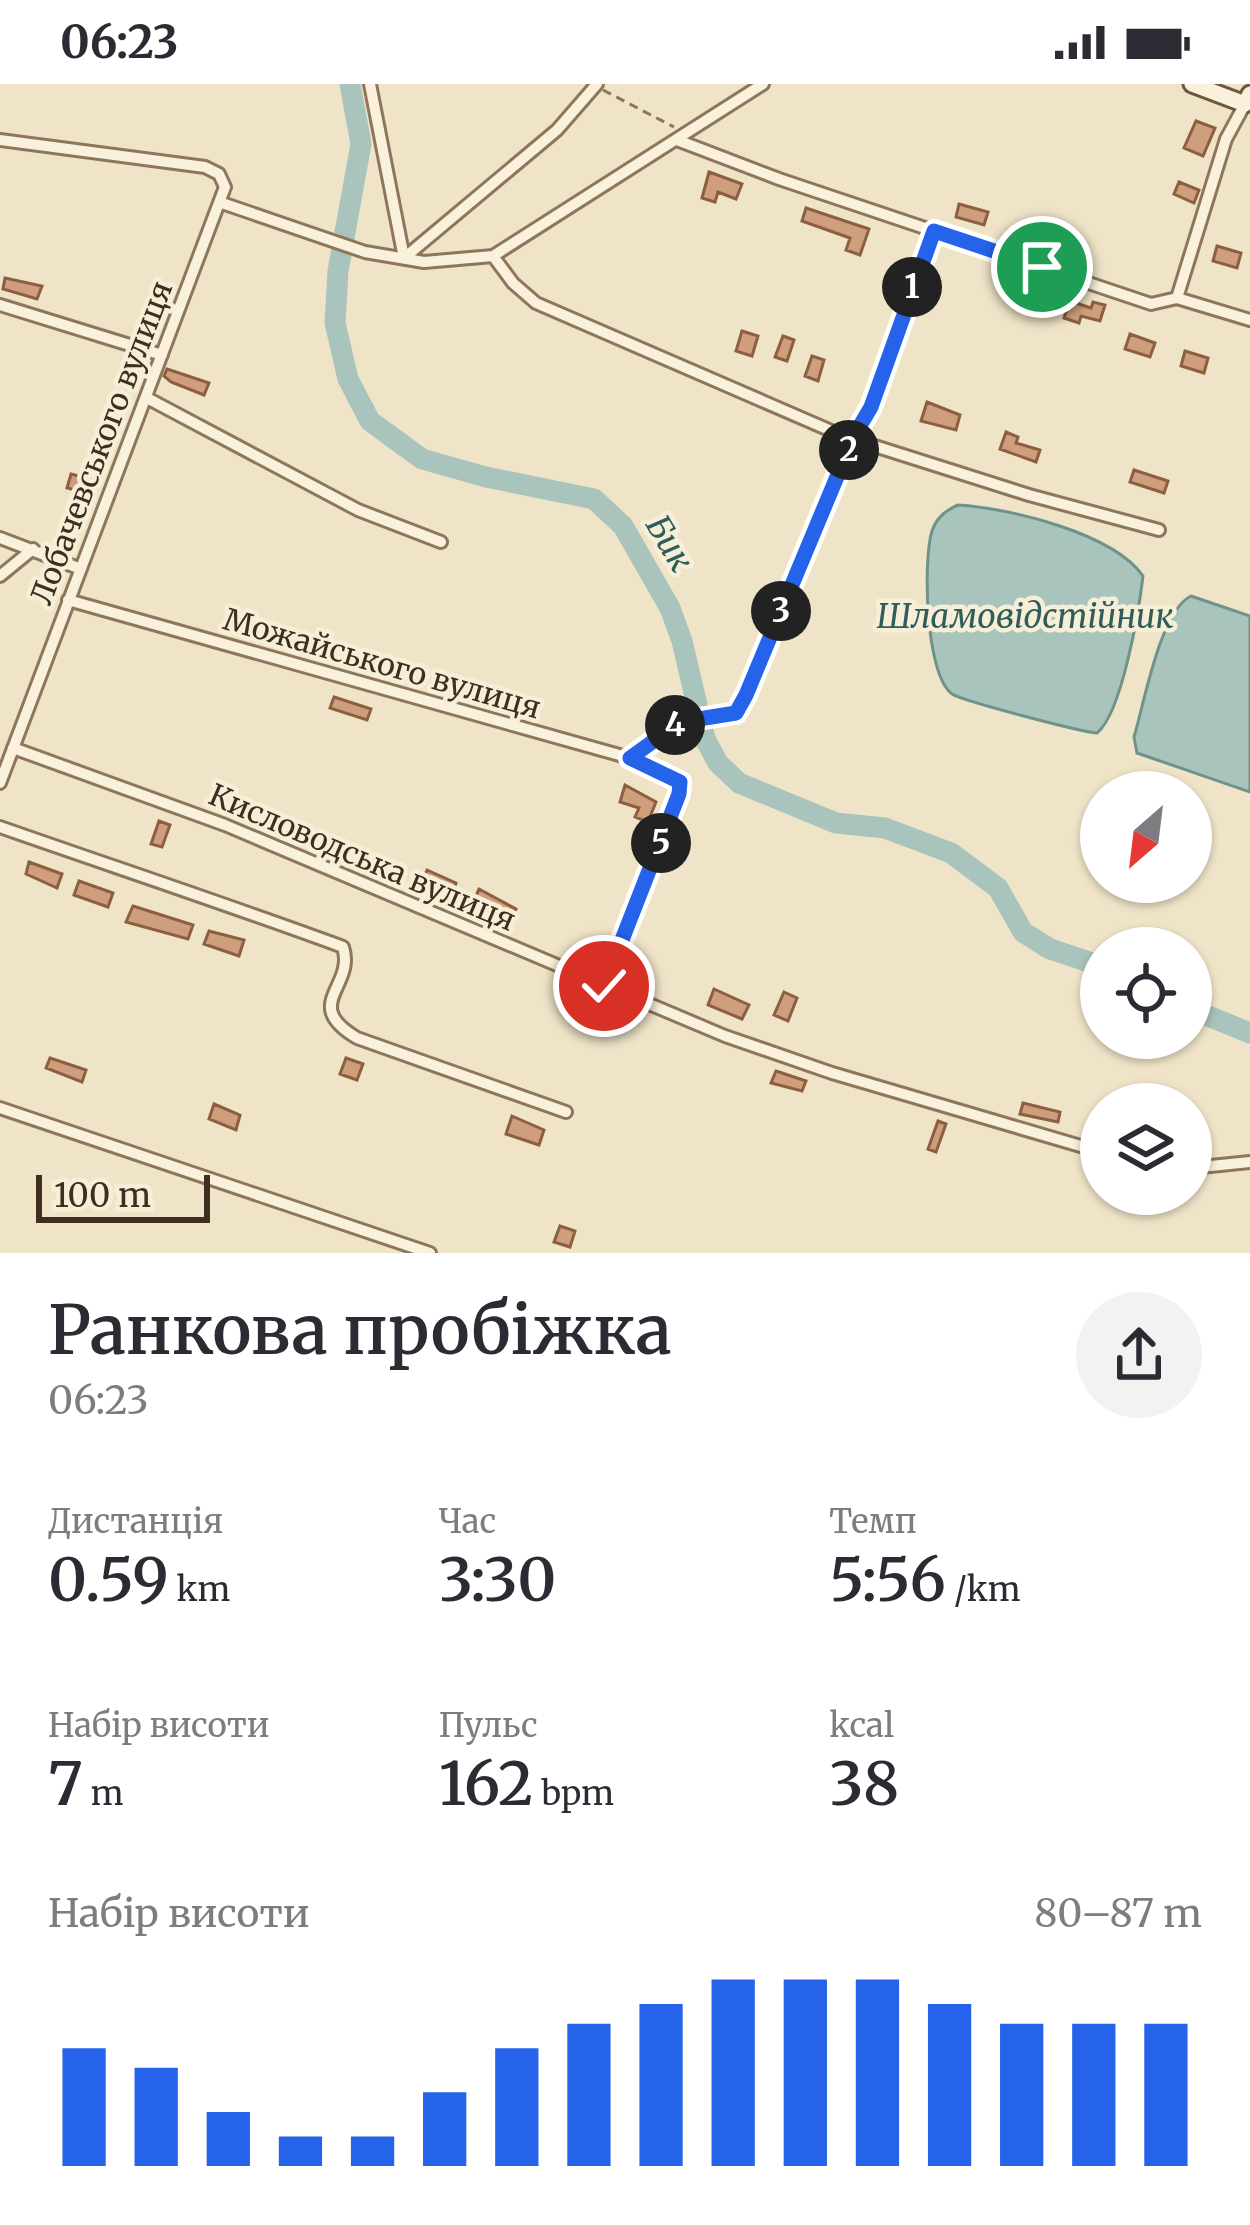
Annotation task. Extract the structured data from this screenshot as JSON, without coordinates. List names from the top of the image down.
{
  "streets": {
    "street": ["Лобачевського вулиця", "Можайського вулиця", "Кисловодська вулиця"]
  },
  "crossings": [
    ["Лобачевського вулиця", "Можайського вулиця"],
    ["Лобачевського вулиця", "Кисловодська вулиця"]
  ],
  "water": ["Бик", "Шламовідстійник"],
  "scale_bar": "100 m",
  "north": "bottom left",
  "page": {
    "status": "06:23",
    "pins": [
      "1",
      "2",
      "3",
      "4",
      "5"
    ],
    "scale": "100 m",
    "heading": ["Ранкова пробіжка", "06:23"],
    "stats": [
      ["Дистанція", "0.59 km"],
      ["Час", "3:30"],
      ["Темп", "5:56 /km"],
      ["Набір висоти", "7 m"],
      ["Пульс", "162 bpm"],
      ["kcal", "38"]
    ],
    "chart": ["Набір висоти", "80–87 m"]
  }
}
